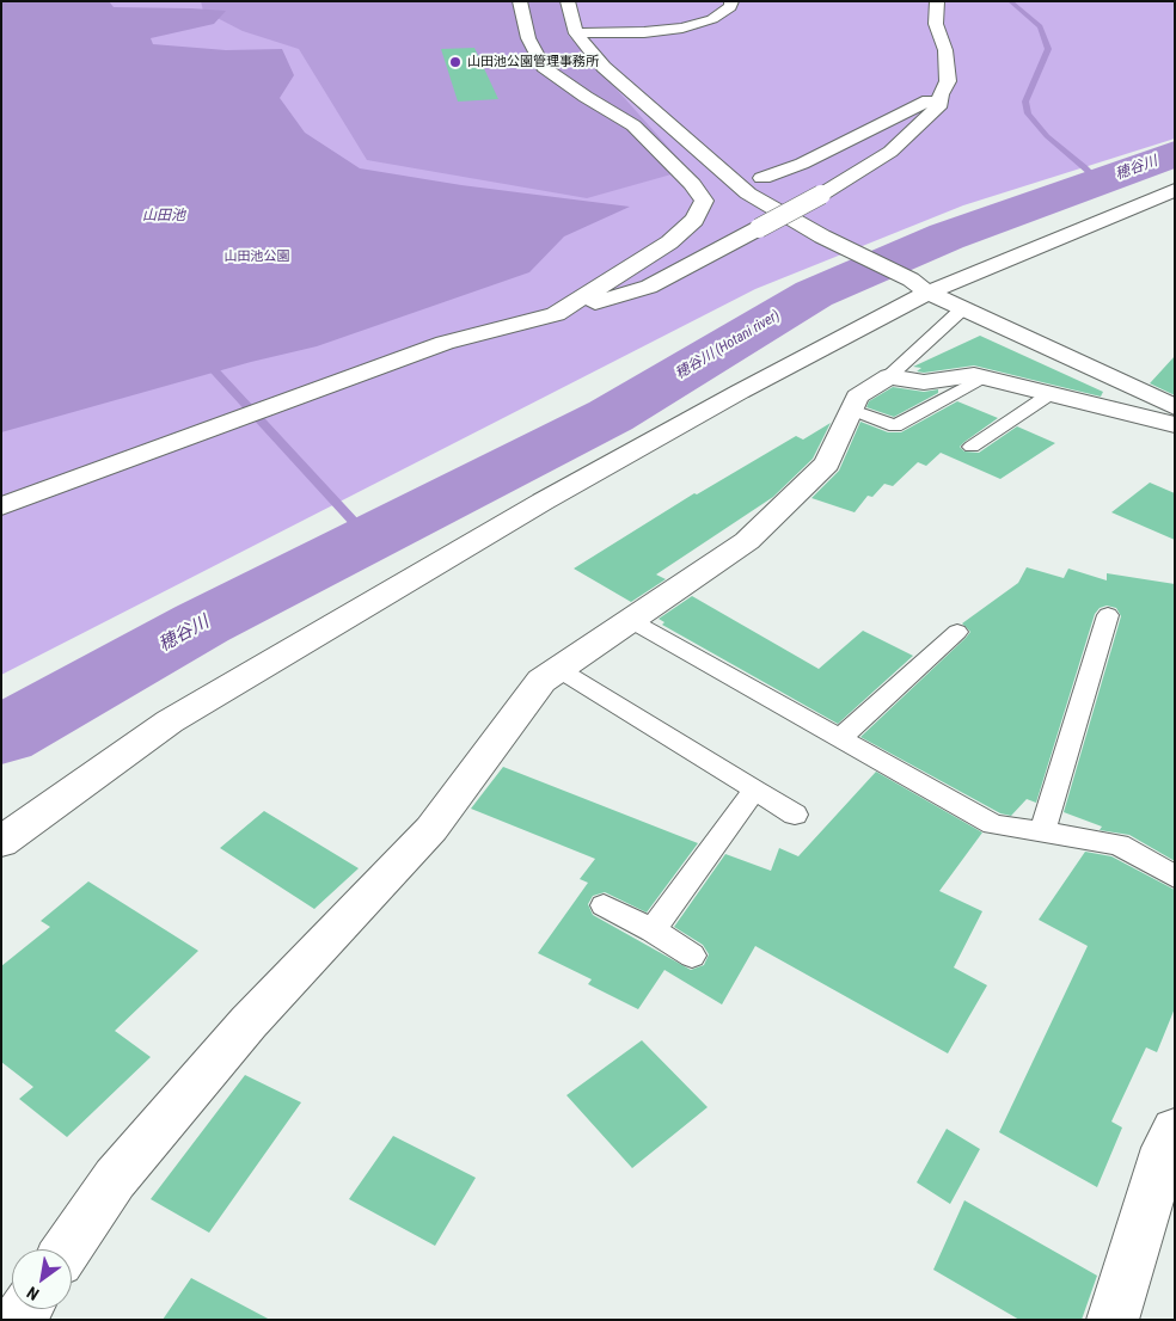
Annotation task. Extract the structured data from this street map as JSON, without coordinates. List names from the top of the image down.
{
  "water": ["穂谷川", "山田池", "穂谷川 (Hotani river)"],
  "parks": ["山田池公園"],
  "places": ["山田池公園管理事務所"],
  "north": "bottom left"
}
